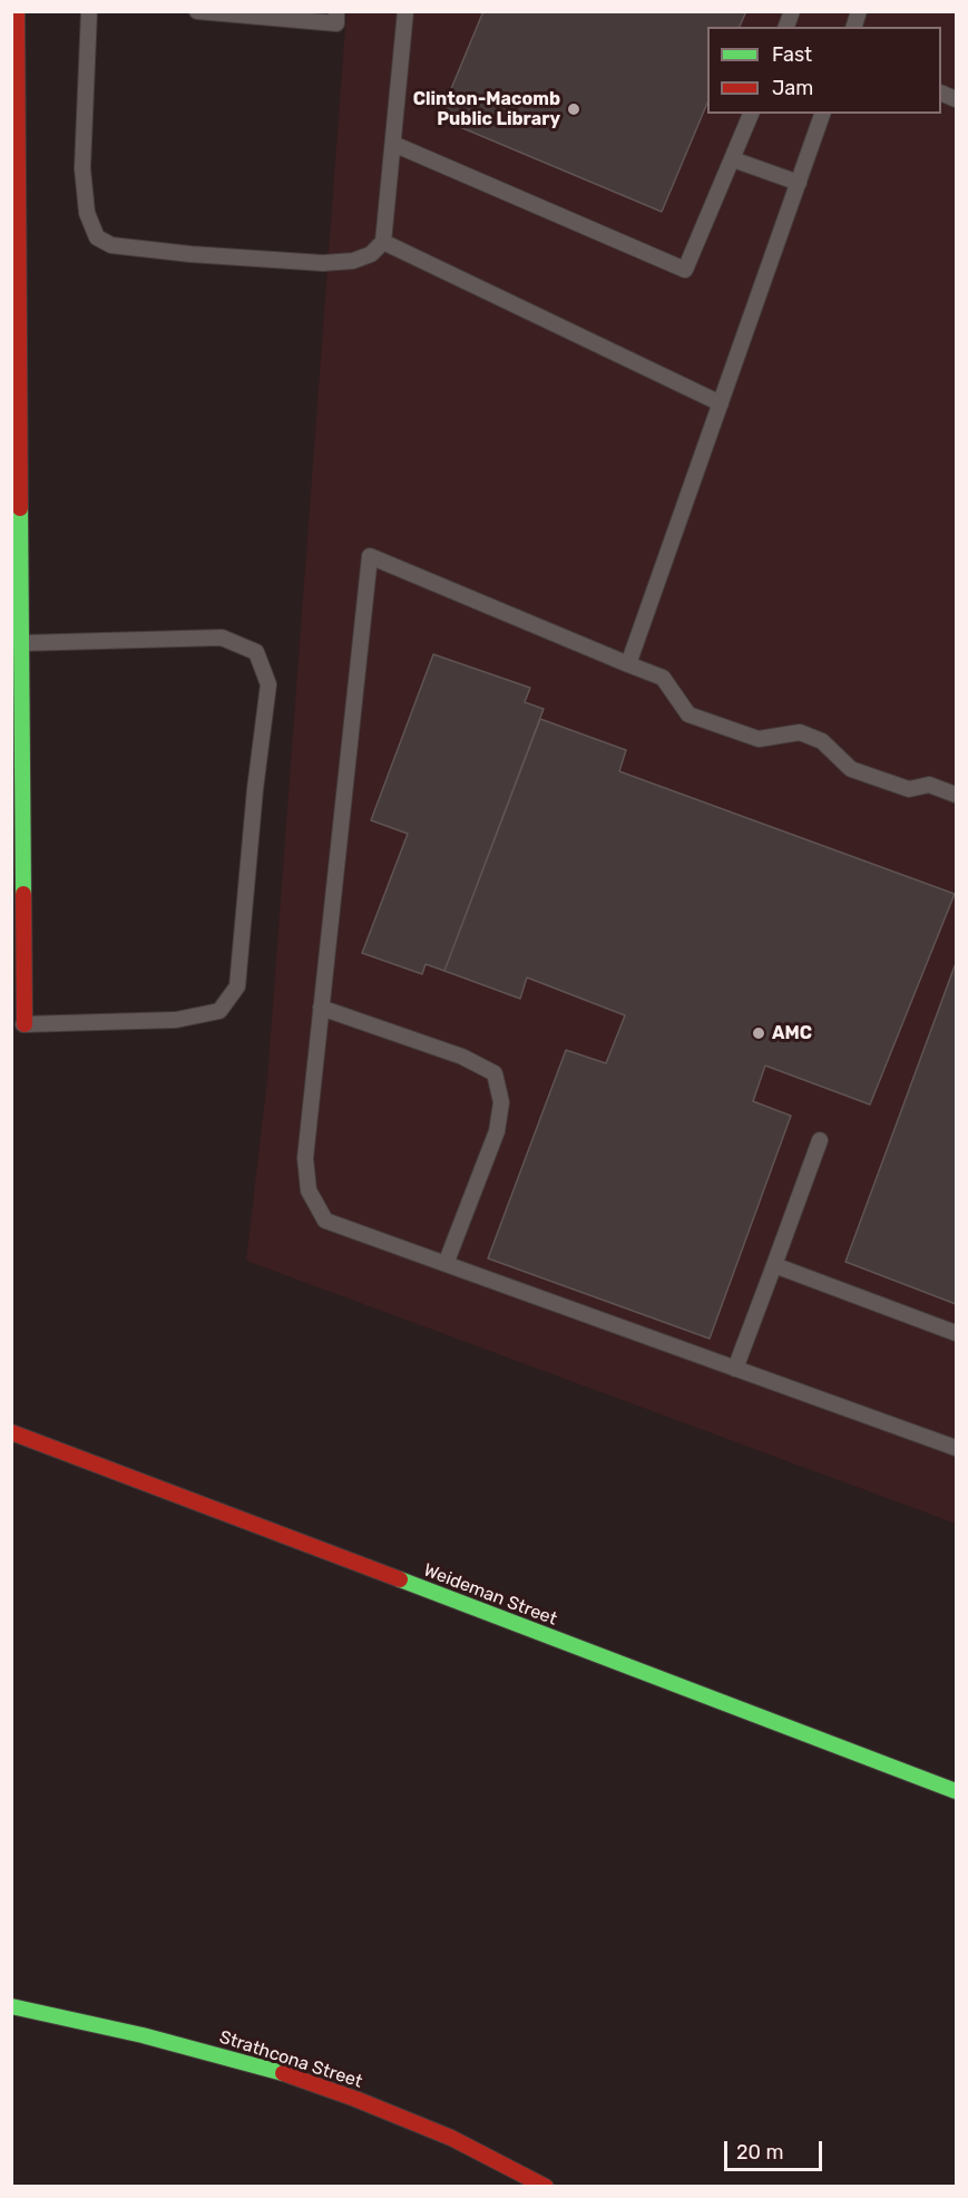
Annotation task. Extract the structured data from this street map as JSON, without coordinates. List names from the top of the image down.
{
  "streets": {
    "street": ["Weideman Street", "Strathcona Street"]
  },
  "places": ["Clinton-Macomb Public Library", "AMC"],
  "legend": ["Fast", "Jam"],
  "scale_bar": "20 m"
}
